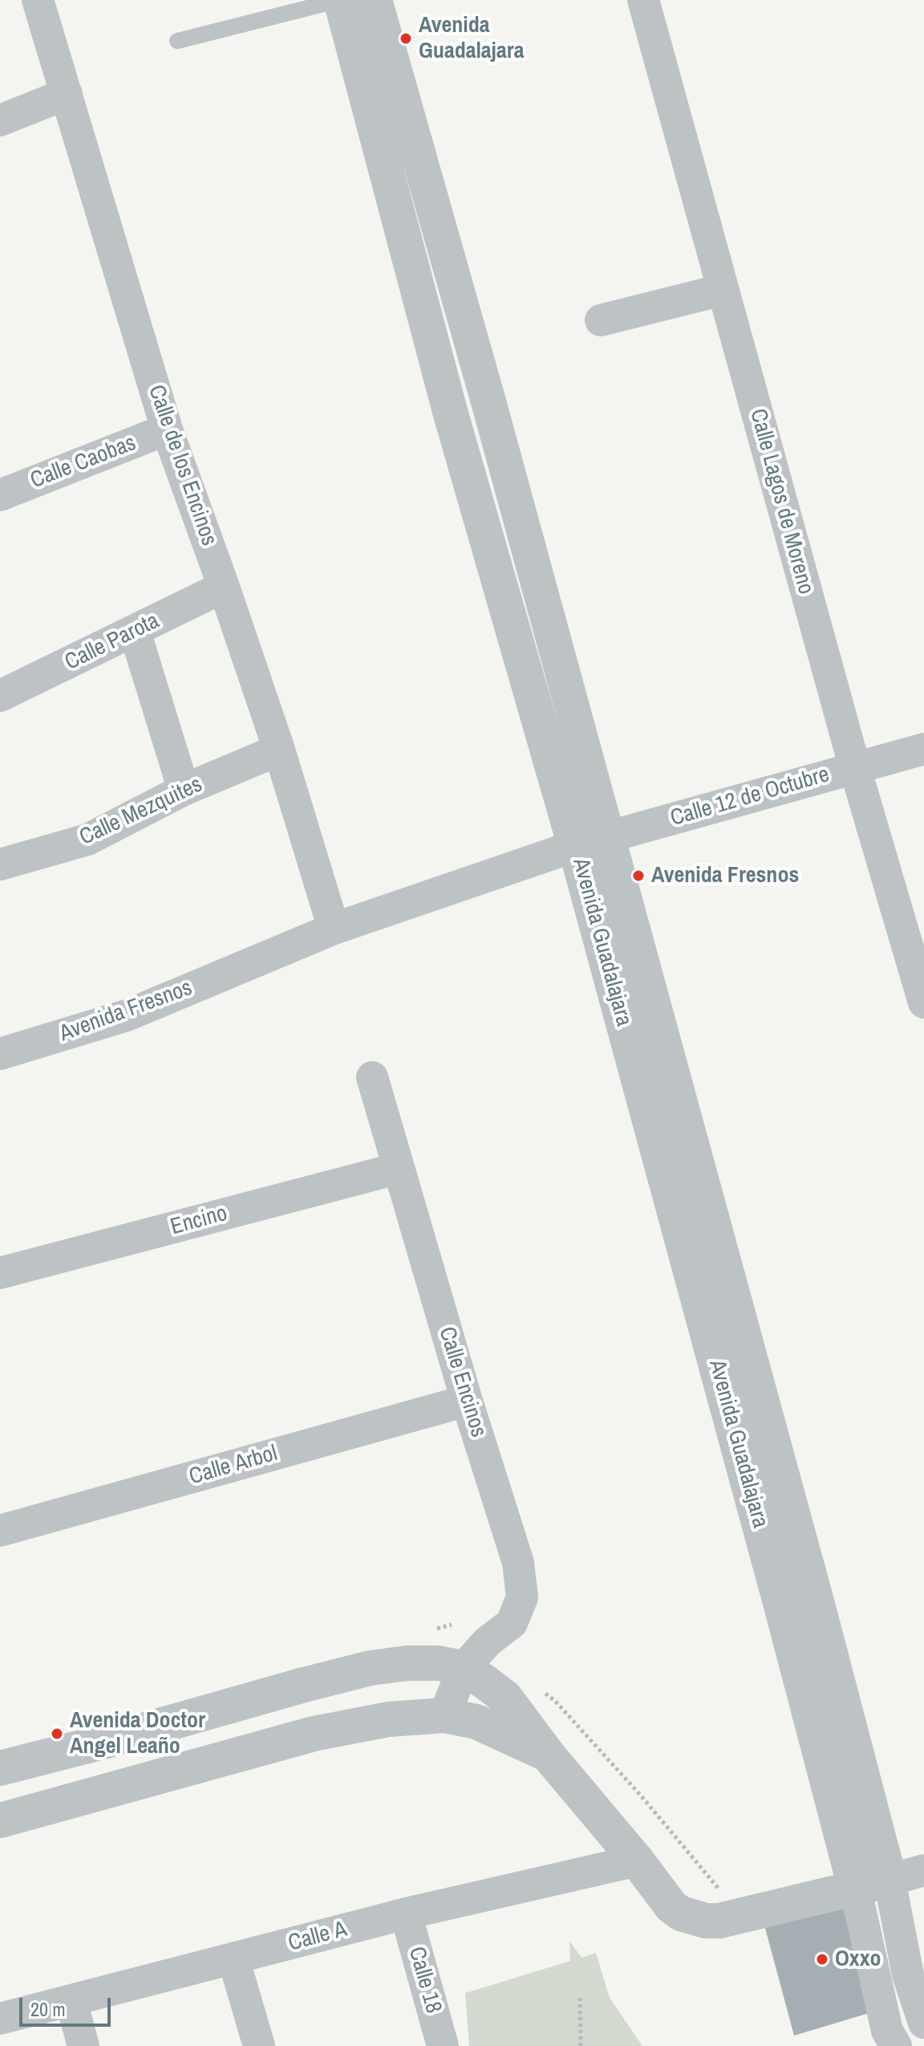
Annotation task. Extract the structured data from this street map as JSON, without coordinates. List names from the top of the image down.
{
  "streets": {
    "street": [
      "Calle Caobas",
      "Calle de los Encinos",
      "Calle Lagos de Moreno",
      "Calle Parota",
      "Calle 12 de Octubre",
      "Calle Mezquites",
      "Avenida Guadalajara",
      "Avenida Fresnos",
      "Encino",
      "Calle Encinos",
      "Calle Arbol",
      "Calle A",
      "Calle 18"
    ]
  },
  "crossings": [
    ["Calle Caobas", "Calle de los Encinos"],
    ["Calle de los Encinos", "Calle Parota"],
    ["Calle de los Encinos", "Calle Mezquites"],
    ["Calle de los Encinos", "Avenida Fresnos"],
    ["Calle Lagos de Moreno", "Calle 12 de Octubre"],
    ["Calle 12 de Octubre", "Avenida Guadalajara"],
    ["Calle 12 de Octubre", "Avenida Fresnos"],
    ["Avenida Guadalajara", "Avenida Fresnos"],
    ["Encino", "Calle Encinos"],
    ["Calle Encinos", "Calle Arbol"],
    ["Calle A", "Calle 18"]
  ],
  "places": [
    "Avenida Guadalajara",
    "Avenida Fresnos",
    "Avenida Doctor Angel Leaño",
    "Oxxo"
  ],
  "scale_bar": "20 m"
}
